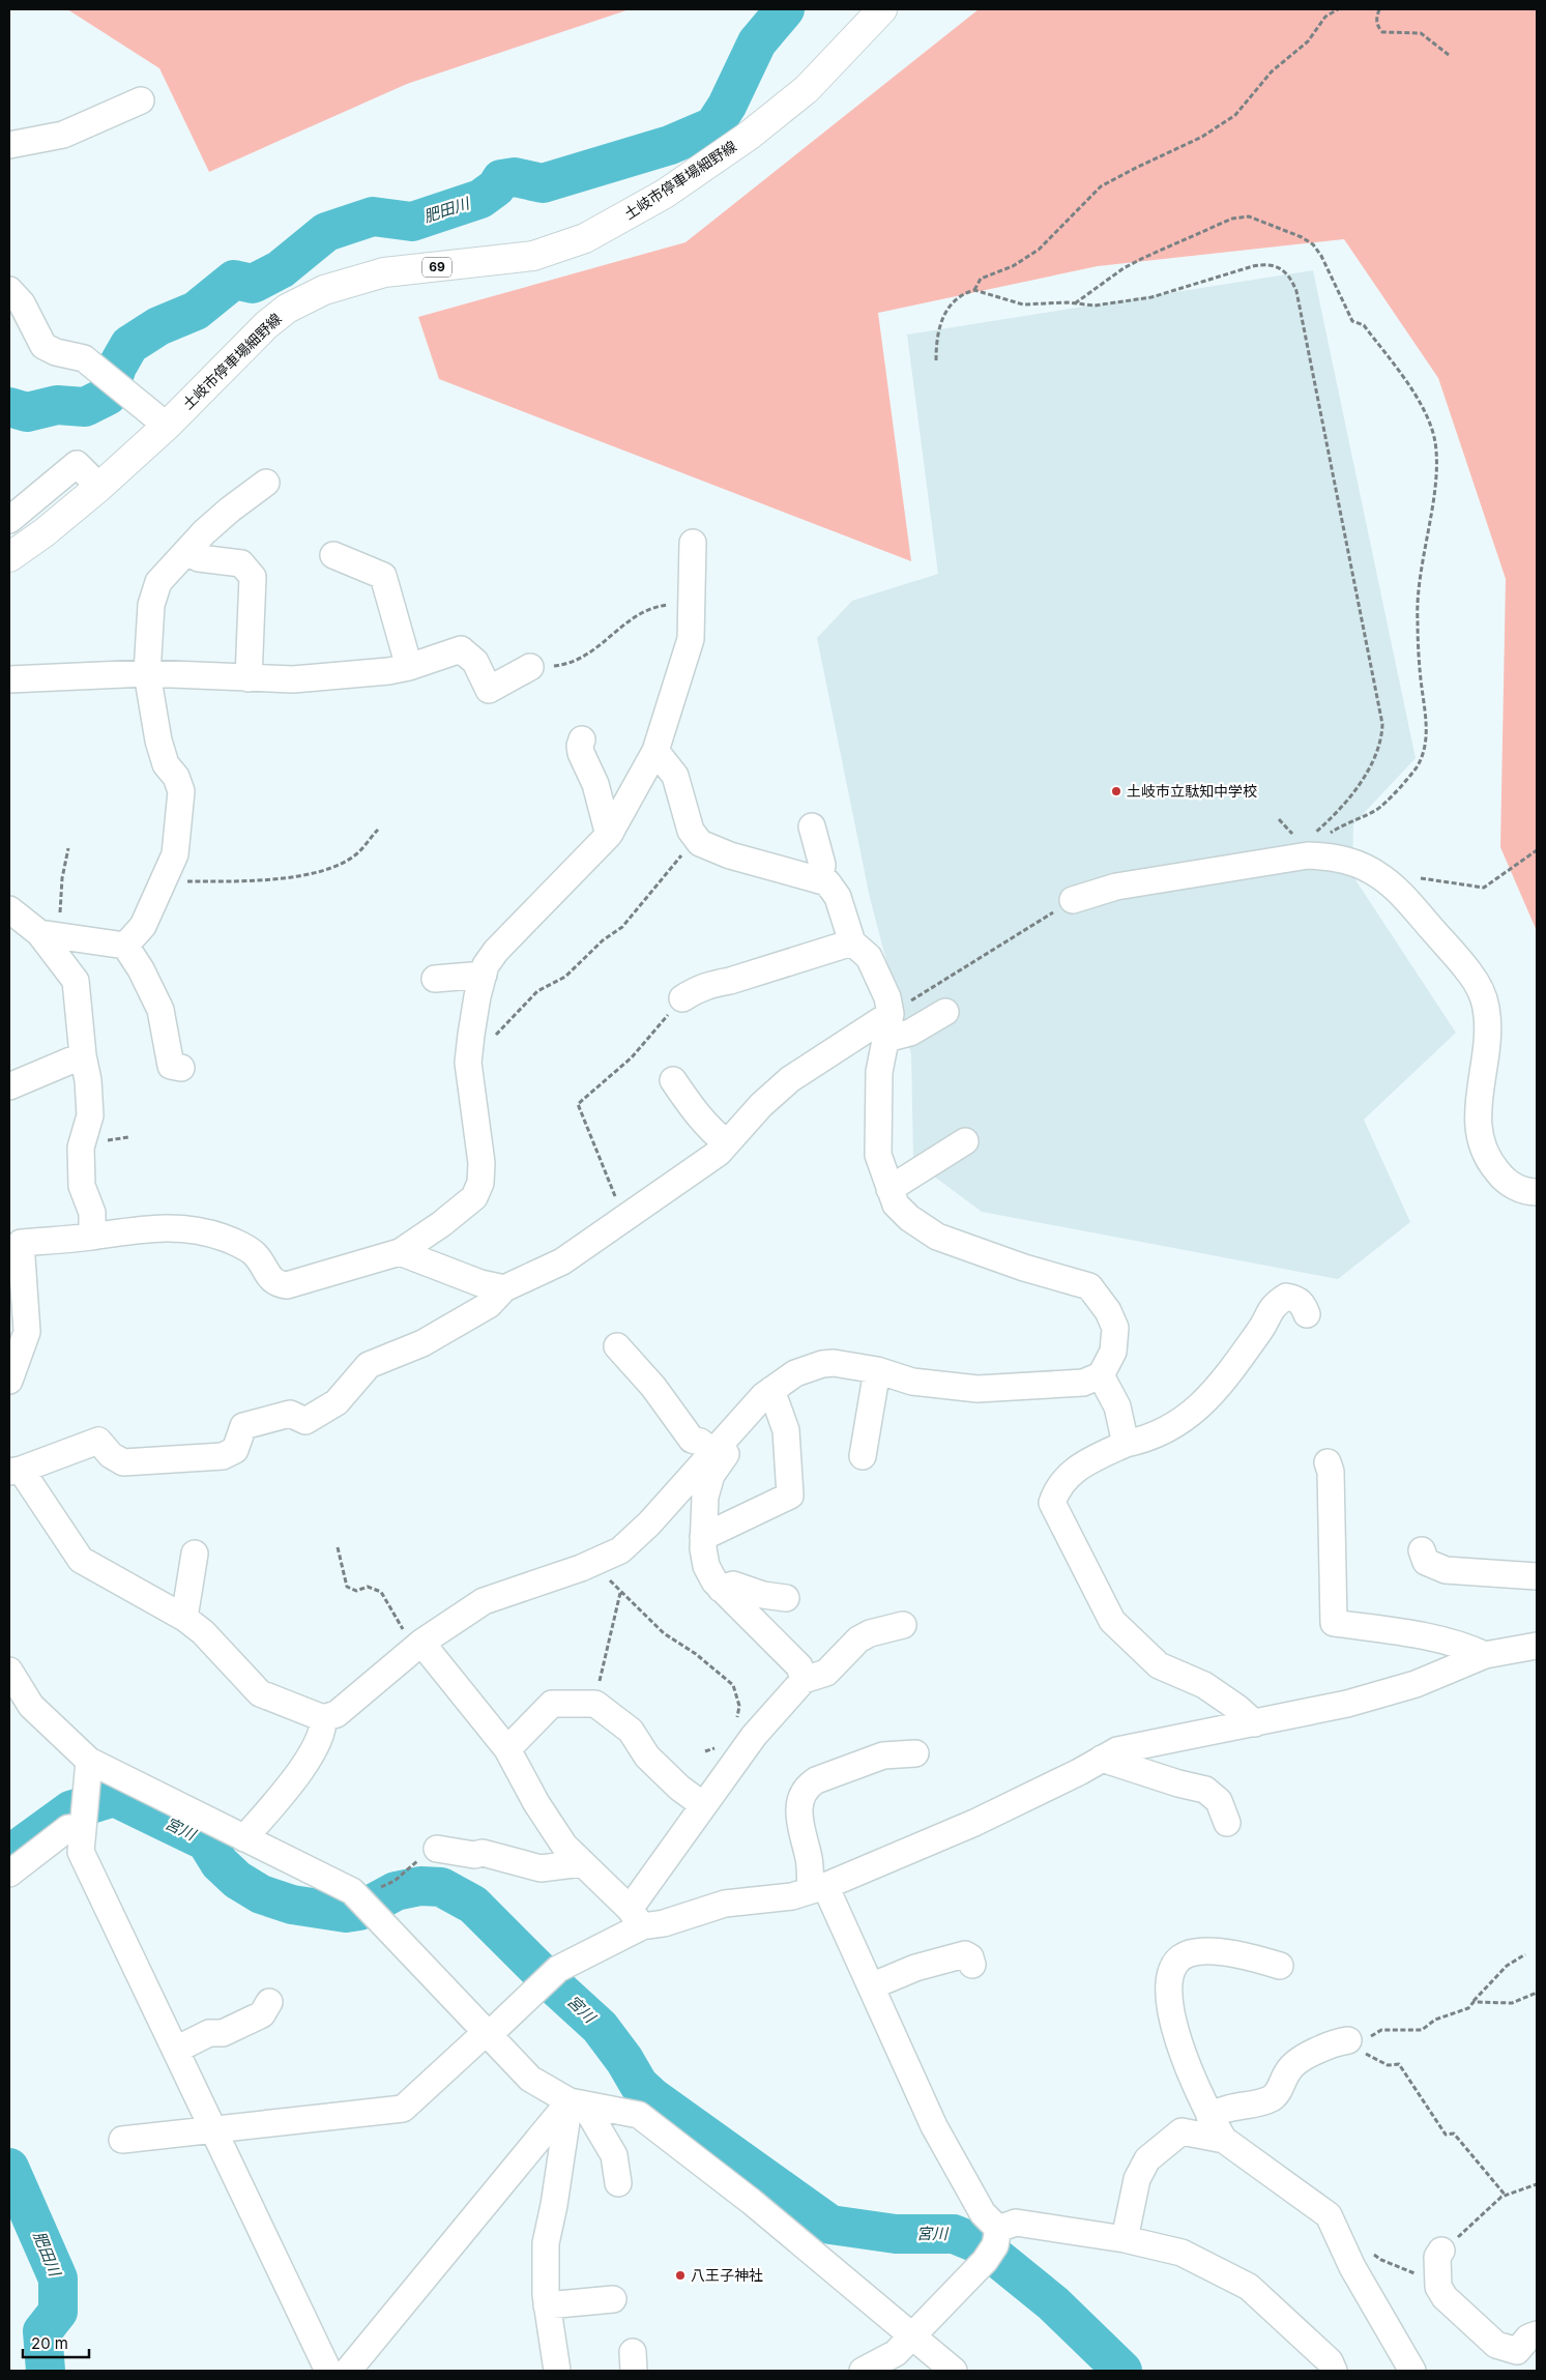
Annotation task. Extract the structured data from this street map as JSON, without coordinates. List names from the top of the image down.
{
  "streets": {
    "main road": ["土岐市停車場細野線", "69"]
  },
  "water": ["肥田川", "宮川"],
  "places": ["土岐市立駄知中学校", "八王子神社"],
  "scale_bar": "20 m"
}
